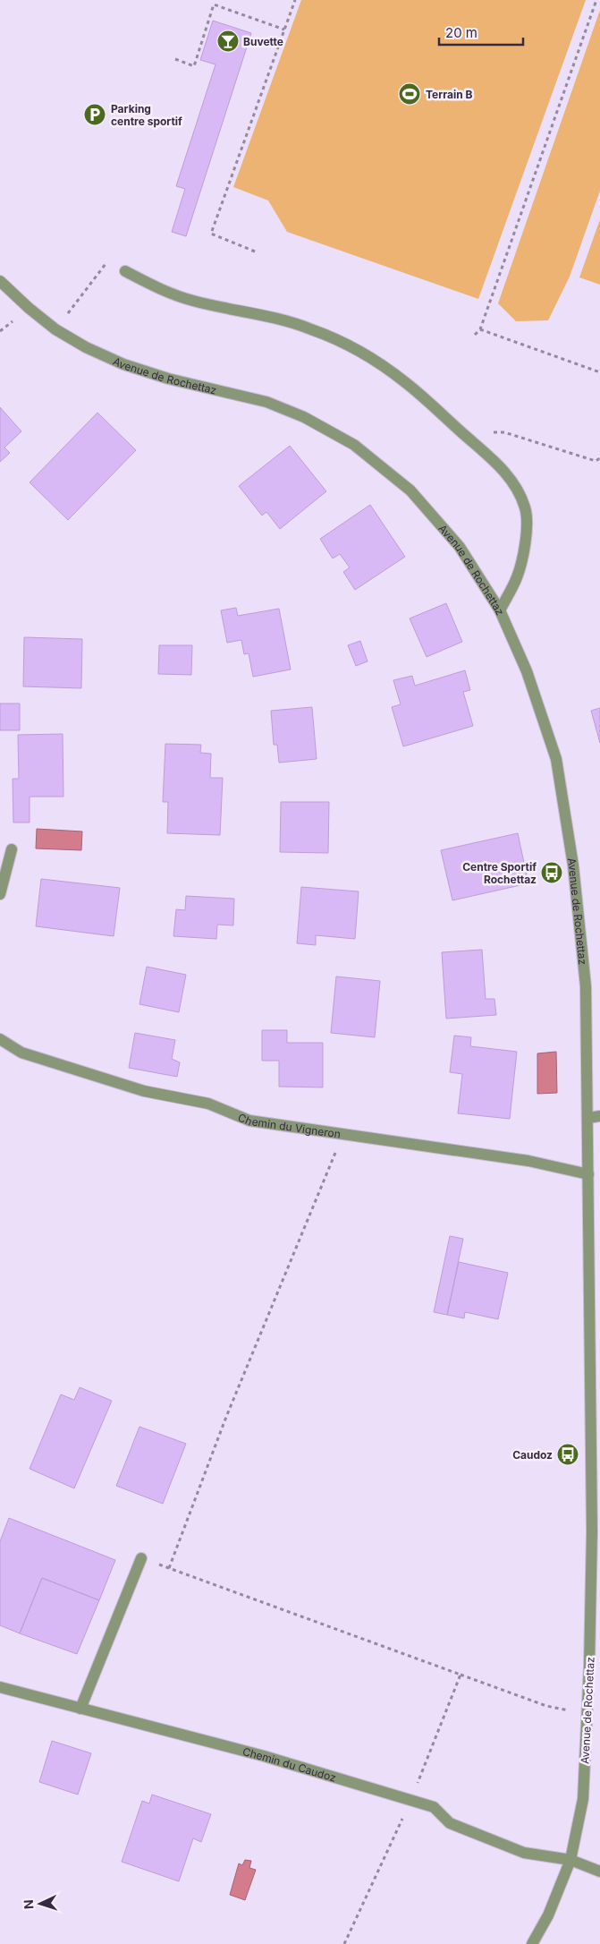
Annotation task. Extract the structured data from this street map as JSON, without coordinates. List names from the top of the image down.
{
  "streets": {
    "street": ["Avenue de Rochettaz", "Chemin du Vigneron", "Chemin du Caudoz"]
  },
  "crossings": [
    ["Avenue de Rochettaz", "Chemin du Vigneron"],
    ["Avenue de Rochettaz", "Chemin du Caudoz"]
  ],
  "places": {
    "bar": ["Buvette"],
    "sports": ["Terrain B"],
    "parking": ["Parking centre sportif"],
    "bus stop": ["Centre Sportif Rochettaz", "Caudoz"]
  },
  "scale_bar": "20 m",
  "north": "left"
}
